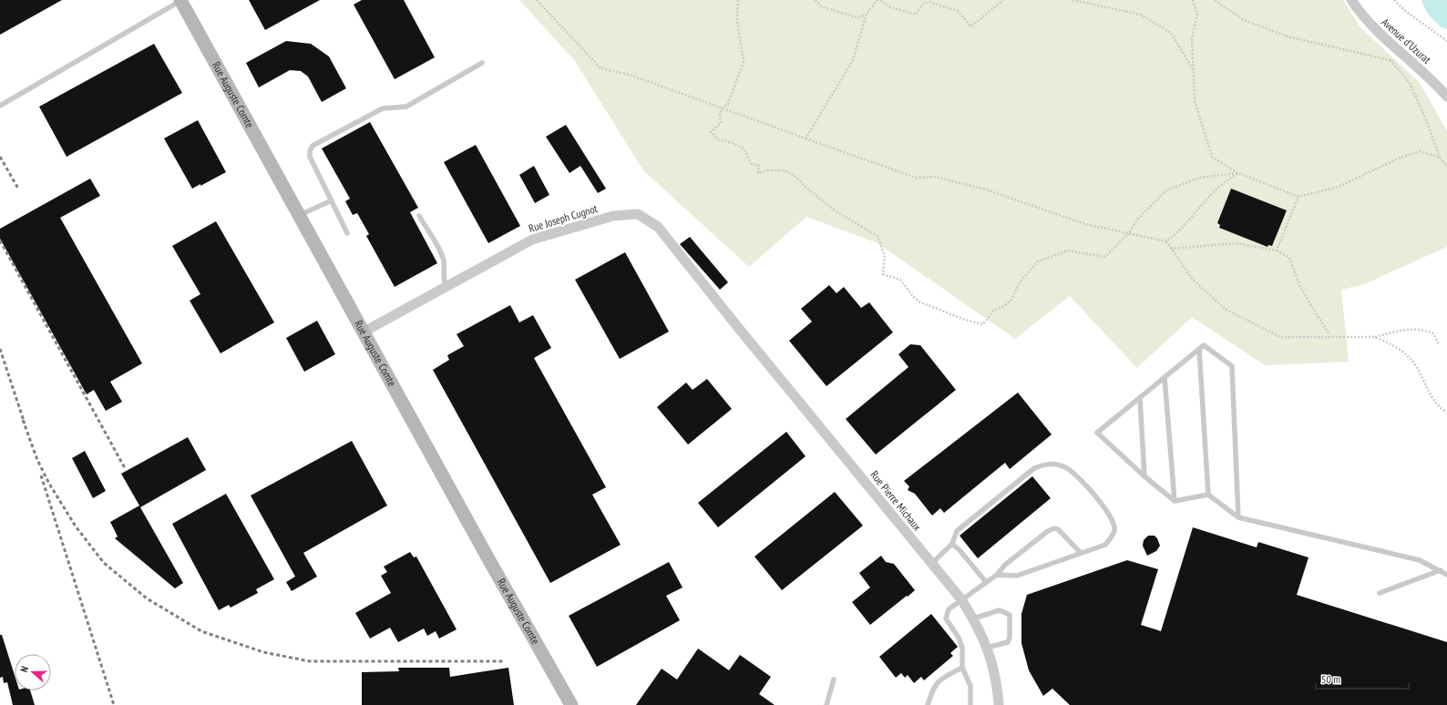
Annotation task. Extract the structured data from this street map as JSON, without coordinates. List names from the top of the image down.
{
  "streets": {
    "street": [
      "Avenue d'Uzurat",
      "Rue Auguste Comte",
      "Rue Joseph Cugnot",
      "Rue Pierre Michaux"
    ]
  },
  "crossings": [
    ["Rue Auguste Comte", "Rue Joseph Cugnot"],
    ["Rue Joseph Cugnot", "Rue Pierre Michaux"]
  ],
  "scale_bar": "50 m",
  "north": "left"
}
